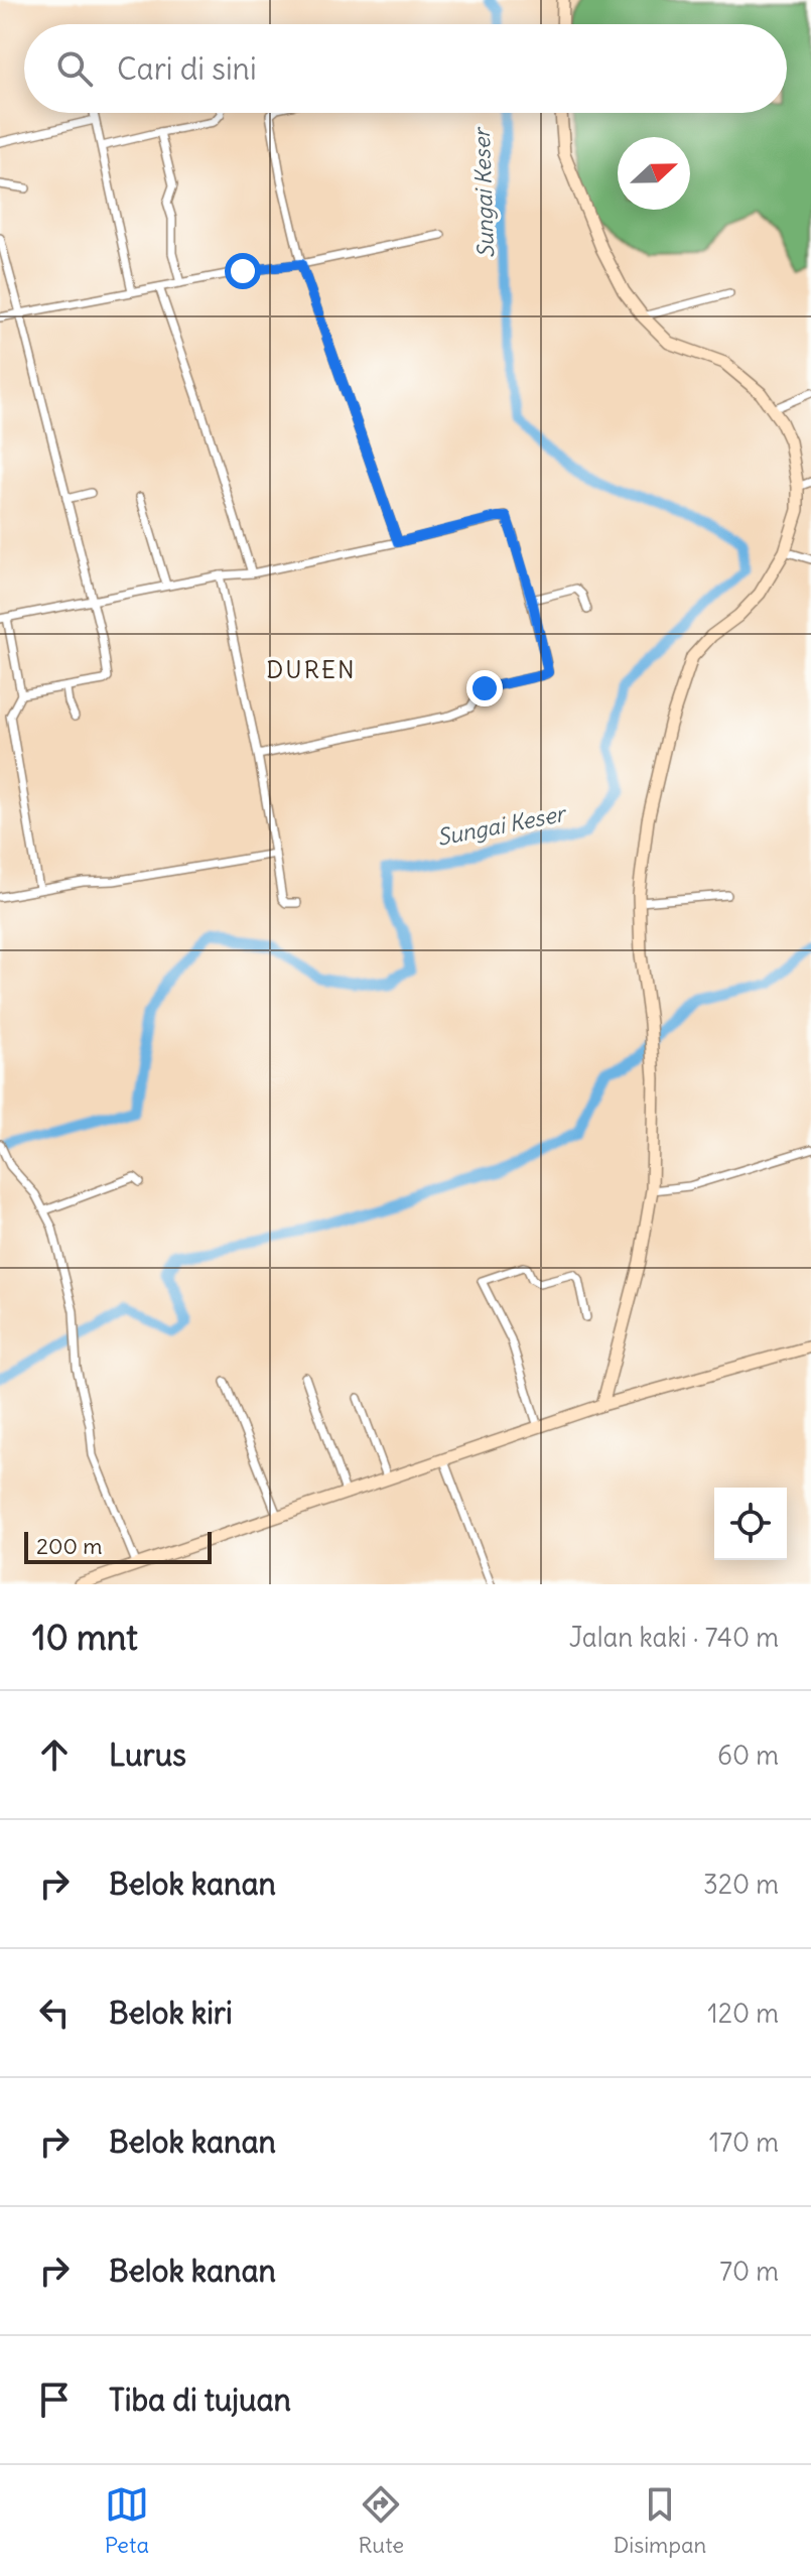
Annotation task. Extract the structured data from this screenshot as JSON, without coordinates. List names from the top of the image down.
{
  "districts": ["DUREN"],
  "water": ["Sungai Keser"],
  "scale_bar": "200 m",
  "north": "right",
  "page": {
    "search": "Cari di sini",
    "scale": "200 m",
    "heading": ["10 mnt", "Jalan kaki · 740 m"],
    "list": [
      ["Lurus", "60 m"],
      ["Belok kanan", "320 m"],
      ["Belok kiri", "120 m"],
      ["Belok kanan", "170 m"],
      ["Belok kanan", "70 m"],
      "Tiba di tujuan"
    ],
    "nav": ["Peta", "Rute", "Disimpan"]
  }
}
